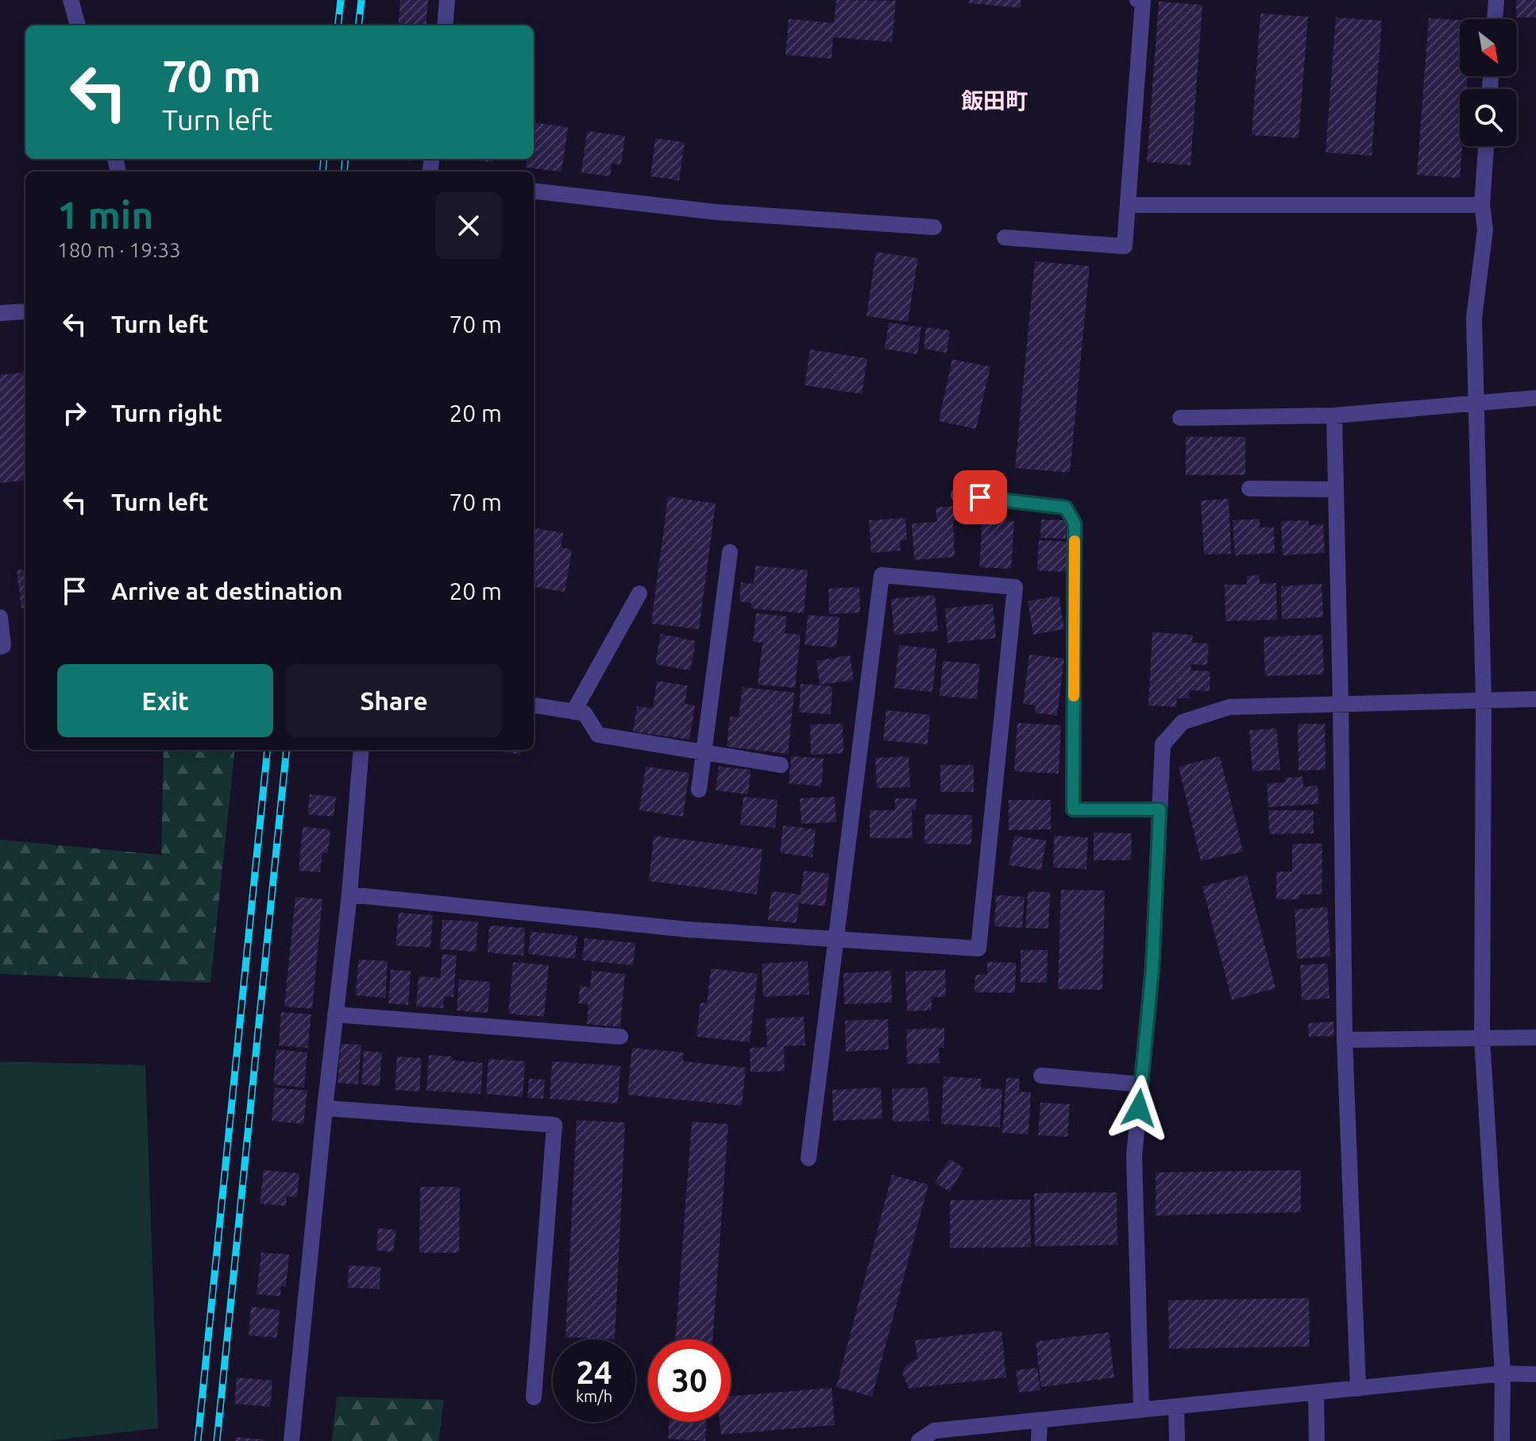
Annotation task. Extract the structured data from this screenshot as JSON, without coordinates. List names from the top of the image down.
{
  "districts": ["飯田町"],
  "north": "bottom right",
  "page": {
    "turn": ["70 m", "Turn left"],
    "heading": ["1 min", "180 m · 19:33"],
    "list": [
      {
        "name": "Turn left",
        "value": "70 m"
      },
      {
        "name": "Turn right",
        "value": "20 m"
      },
      {
        "name": "Turn left",
        "value": "70 m"
      },
      {
        "name": "Arrive at destination",
        "value": "20 m"
      }
    ],
    "buttons": ["Exit", "Share"],
    "speed": "24 km/h",
    "limit": "30"
  }
}
